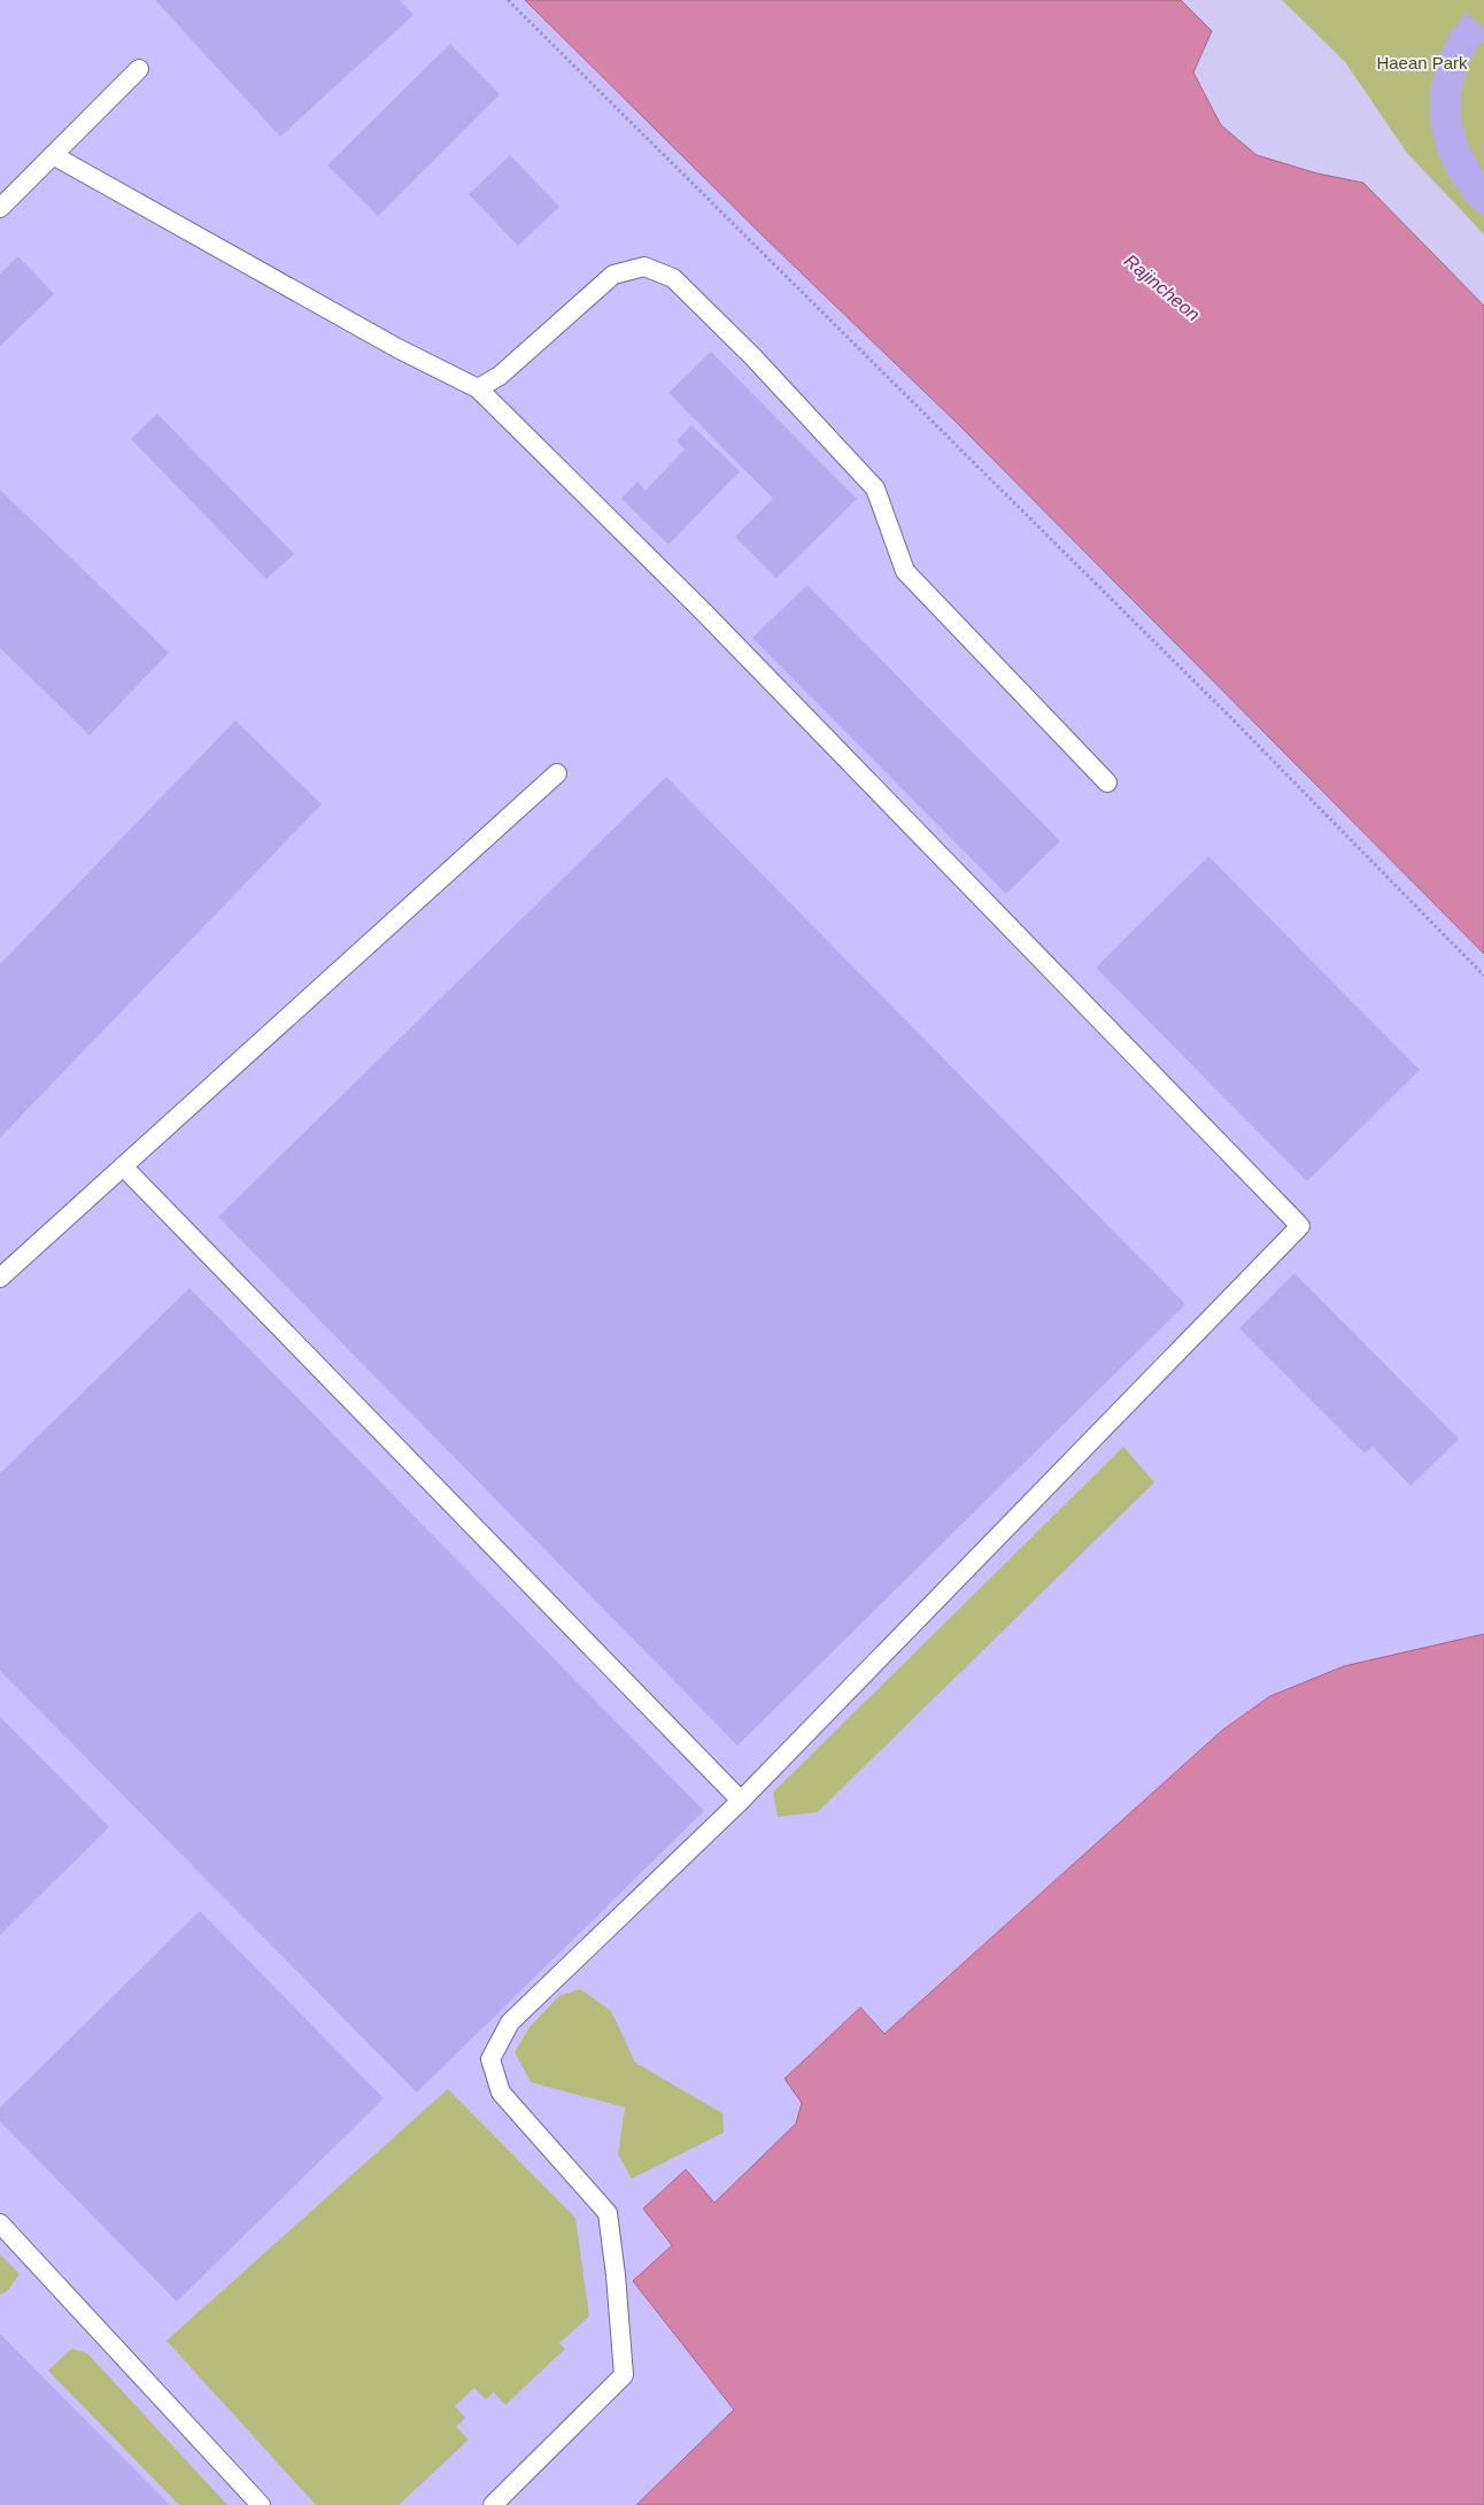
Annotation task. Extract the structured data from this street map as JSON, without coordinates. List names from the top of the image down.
{
  "water": ["Rajincheon"],
  "parks": ["Haean Park"]
}
